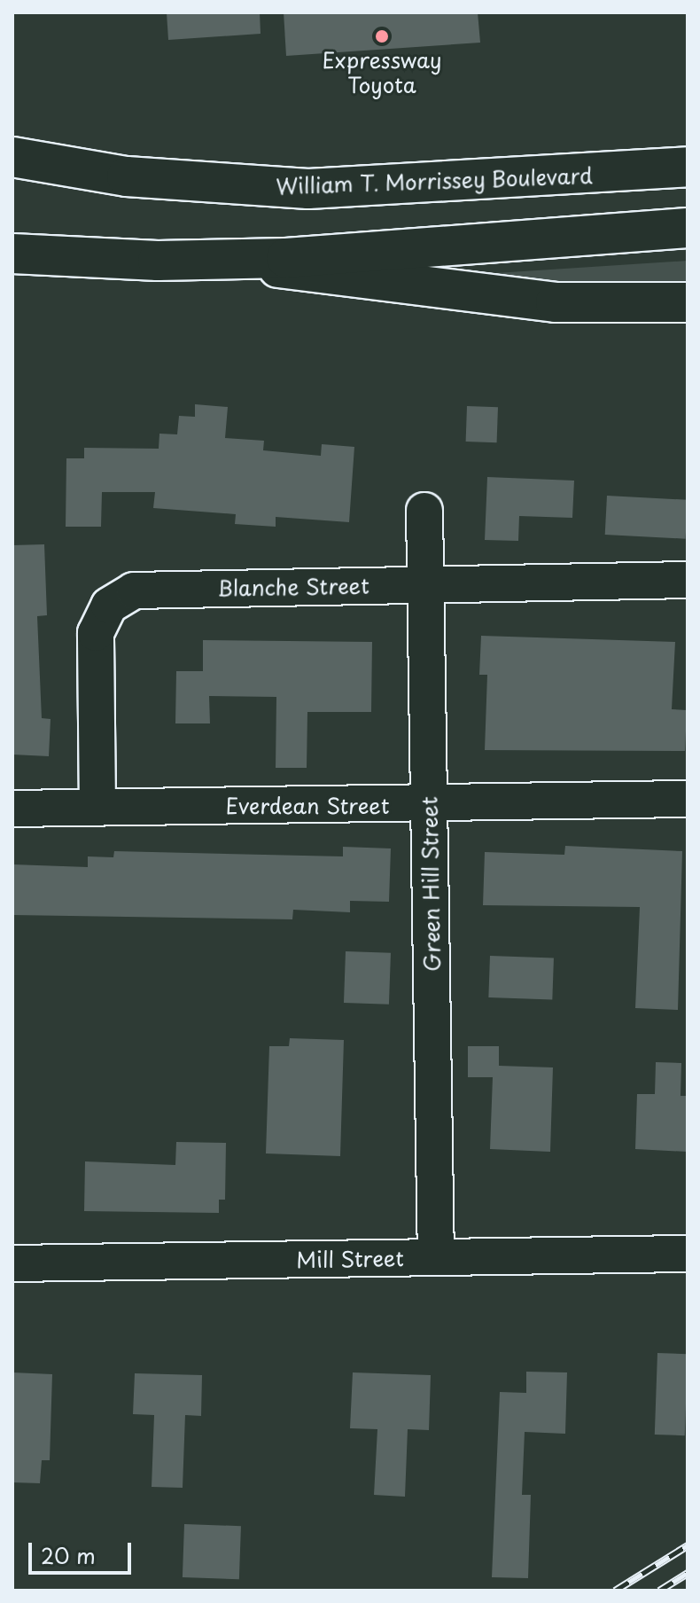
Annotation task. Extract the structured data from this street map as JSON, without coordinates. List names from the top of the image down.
{
  "streets": {
    "main road": ["William T. Morrissey Boulevard"],
    "street": [
      "Blanche Street",
      "Everdean Street",
      "Green Hill Street",
      "Mill Street"
    ]
  },
  "crossings": [
    ["Blanche Street", "Everdean Street"],
    ["Blanche Street", "Green Hill Street"],
    ["Everdean Street", "Green Hill Street"],
    ["Green Hill Street", "Mill Street"]
  ],
  "places": ["Expressway Toyota"],
  "scale_bar": "20 m"
}
